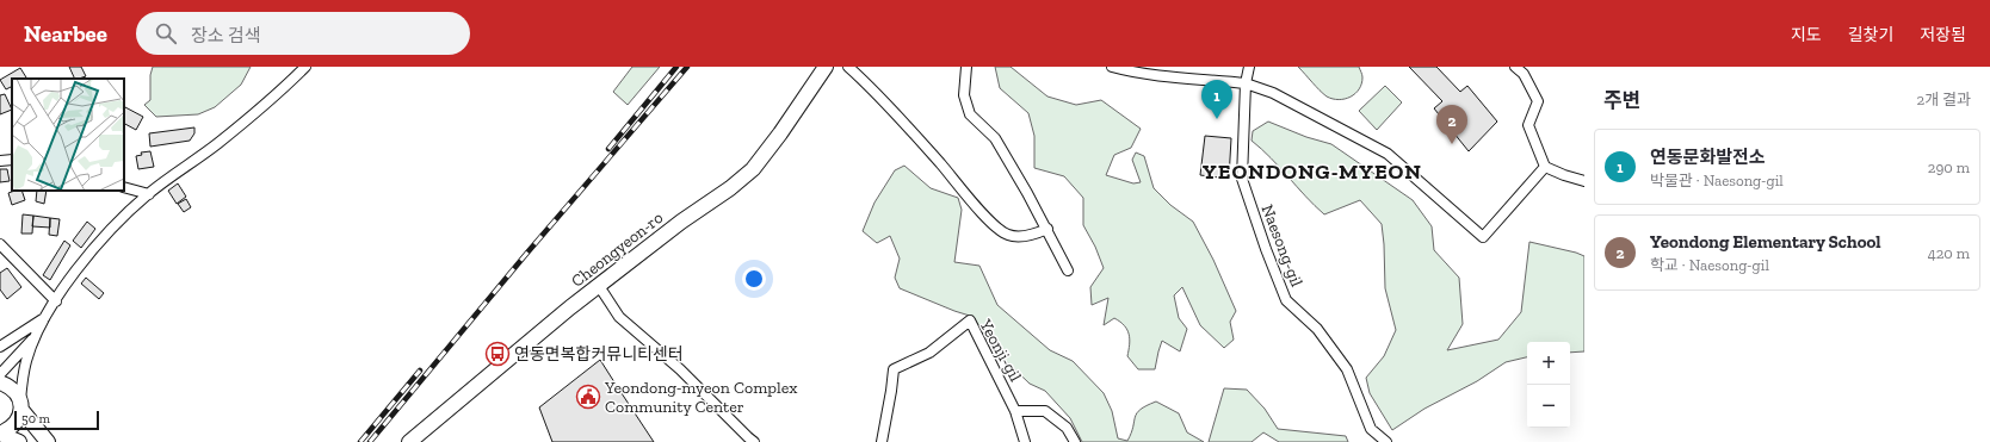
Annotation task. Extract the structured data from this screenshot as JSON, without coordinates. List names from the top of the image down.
{
  "streets": {
    "main road": ["Cheongyeon-ro"],
    "street": ["Naesong-gil", "Yeonji-gil"]
  },
  "districts": ["YEONDONG-MYEON"],
  "places": {
    "bus stop": ["연동면복합커뮤니티센터"],
    "public building": ["Yeondong-myeon Complex Community Center"]
  },
  "scale_bar": "50 m",
  "page": {
    "header": "Nearbee",
    "search": "장소 검색",
    "nav": ["지도", "길찾기", "저장됨"],
    "heading": ["주변", "2개 결과"],
    "pins": ["1", "2"],
    "list": [
      {
        "mark": "1",
        "name": "연동문화발전소",
        "note": "박물관 · Naesong-gil",
        "value": "290 m"
      },
      {
        "mark": "2",
        "name": "Yeondong Elementary School",
        "note": "학교 · Naesong-gil",
        "value": "420 m"
      }
    ],
    "map_buttons": ["+", "−"],
    "scale": "50 m"
  }
}
